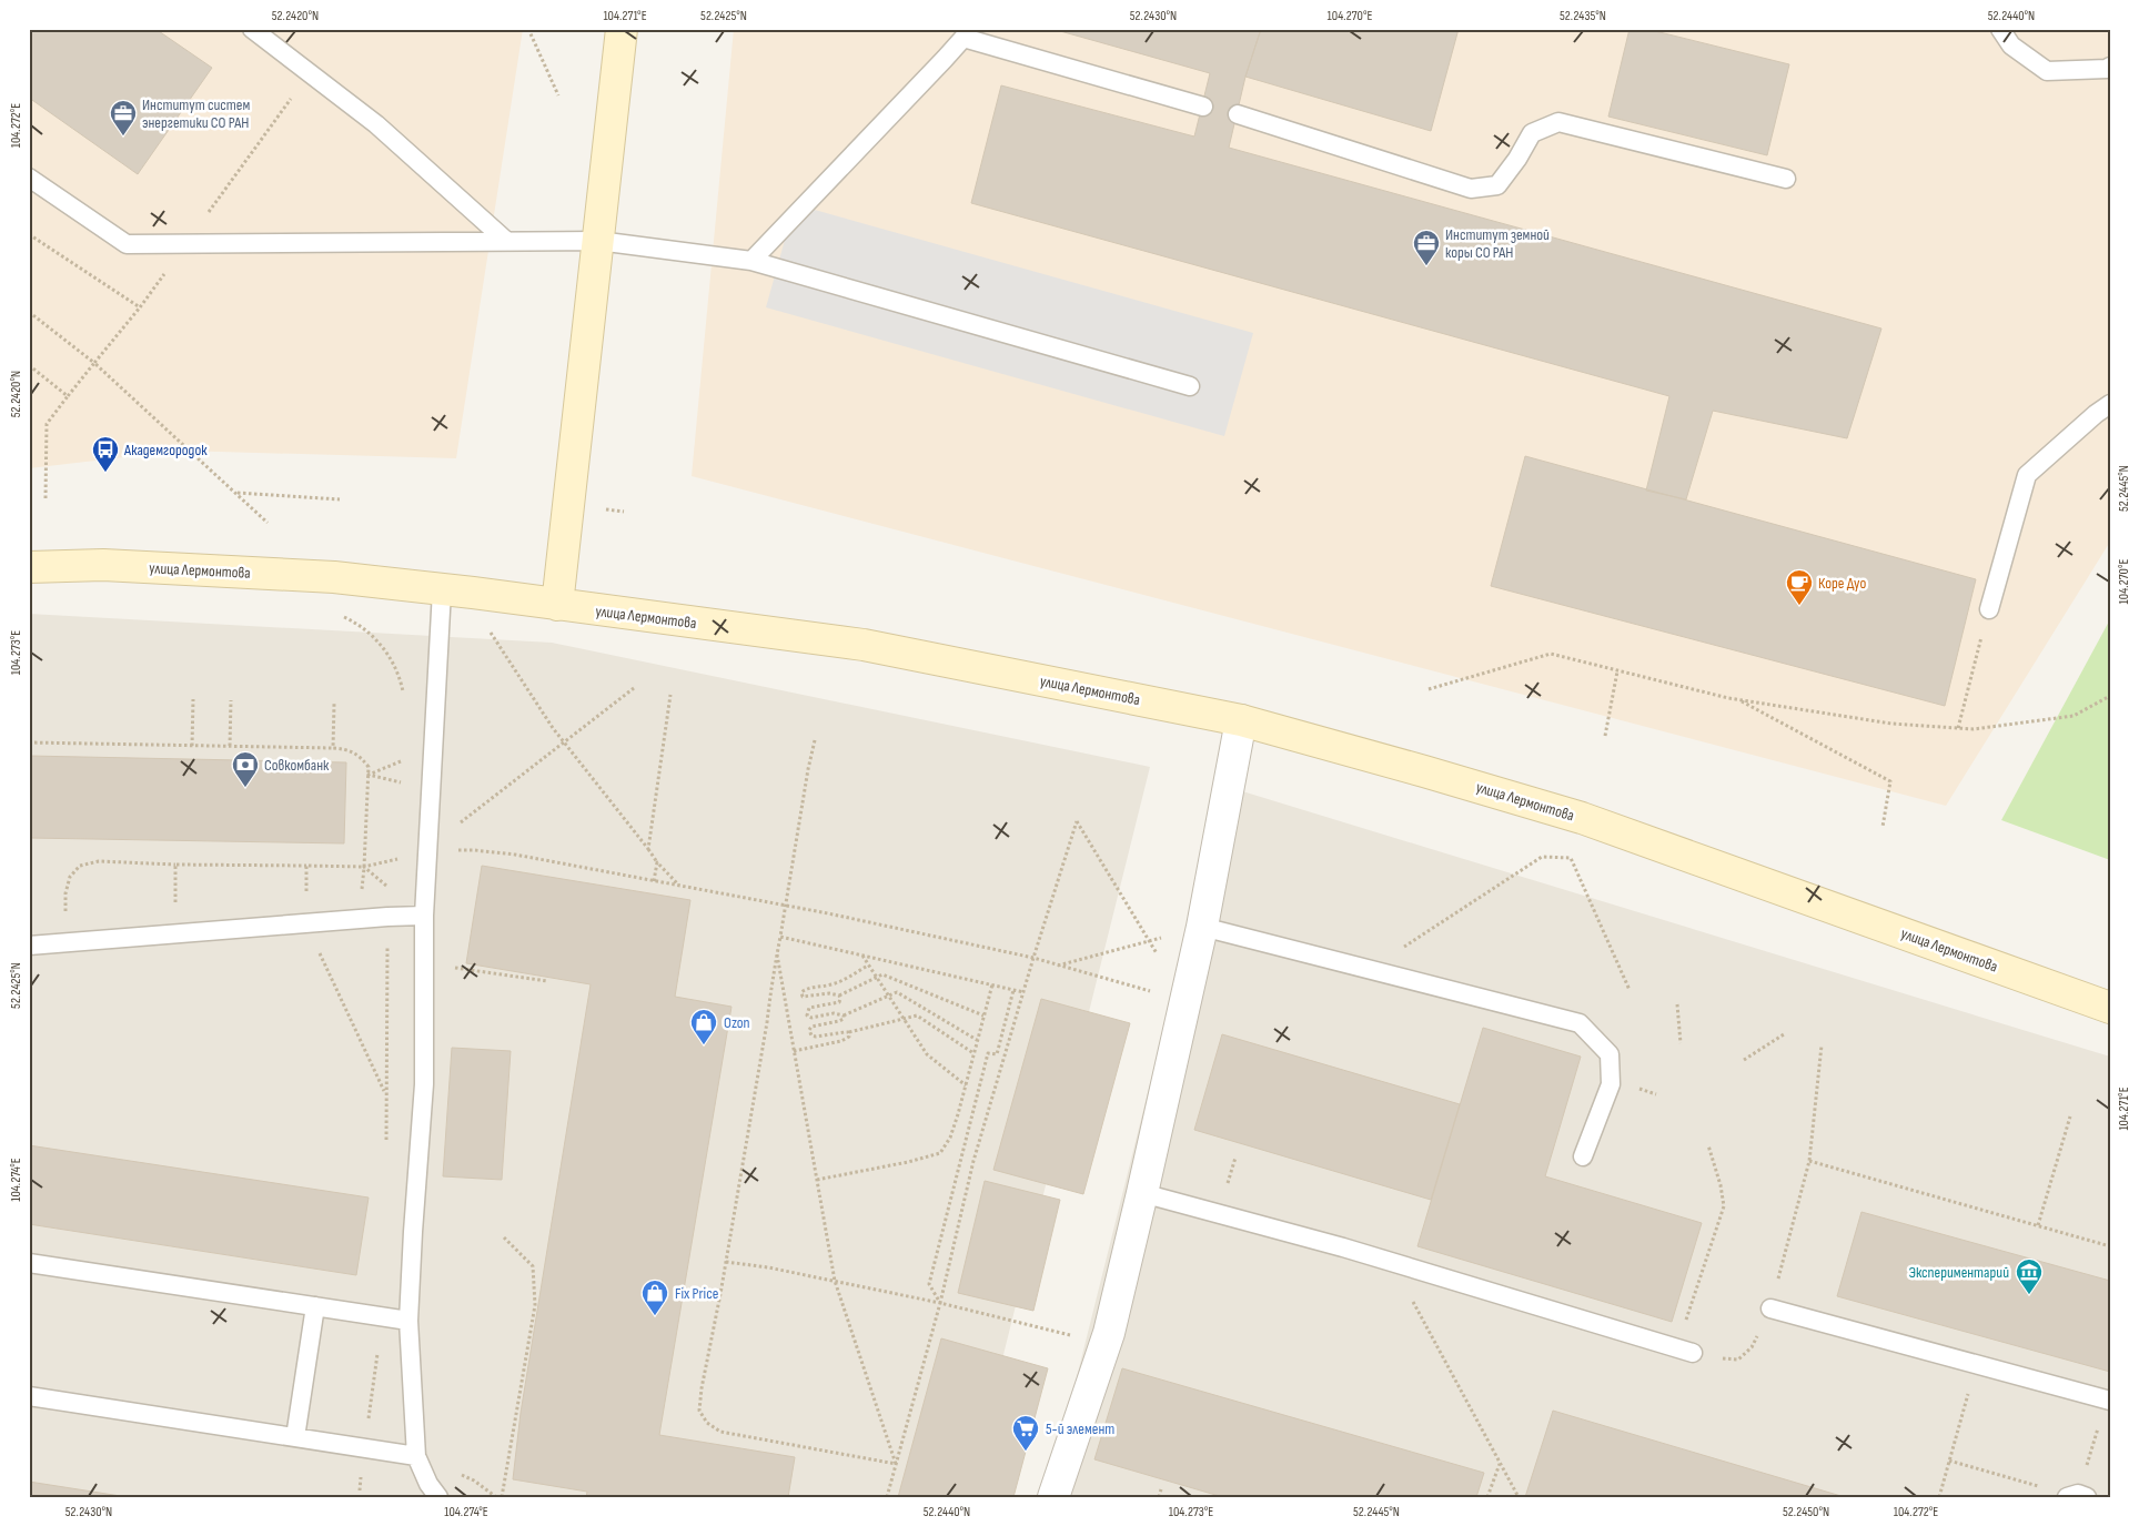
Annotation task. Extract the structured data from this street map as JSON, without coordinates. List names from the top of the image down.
{
  "streets": {
    "main road": ["улица Лермонтова"]
  },
  "places": {
    "office": ["Институт систем энергетики СО РАН", "Институт земной коры СО РАН"],
    "bus stop": ["Академгородок"],
    "cafe": ["Коре Дуо"],
    "bank": ["Совкомбанк"],
    "shop": ["Ozon", "Fix Price"],
    "museum": ["Экспериментарий"],
    "supermarket": ["5-й элемент"]
  },
  "coordinates": [
    "52.2420°N",
    "104.271°E",
    "52.2425°N",
    "52.2430°N",
    "104.270°E",
    "52.2435°N",
    "52.2440°N",
    "104.272°E",
    "52.2445°N",
    "104.273°E",
    "104.274°E",
    "52.2450°N"
  ]
}
